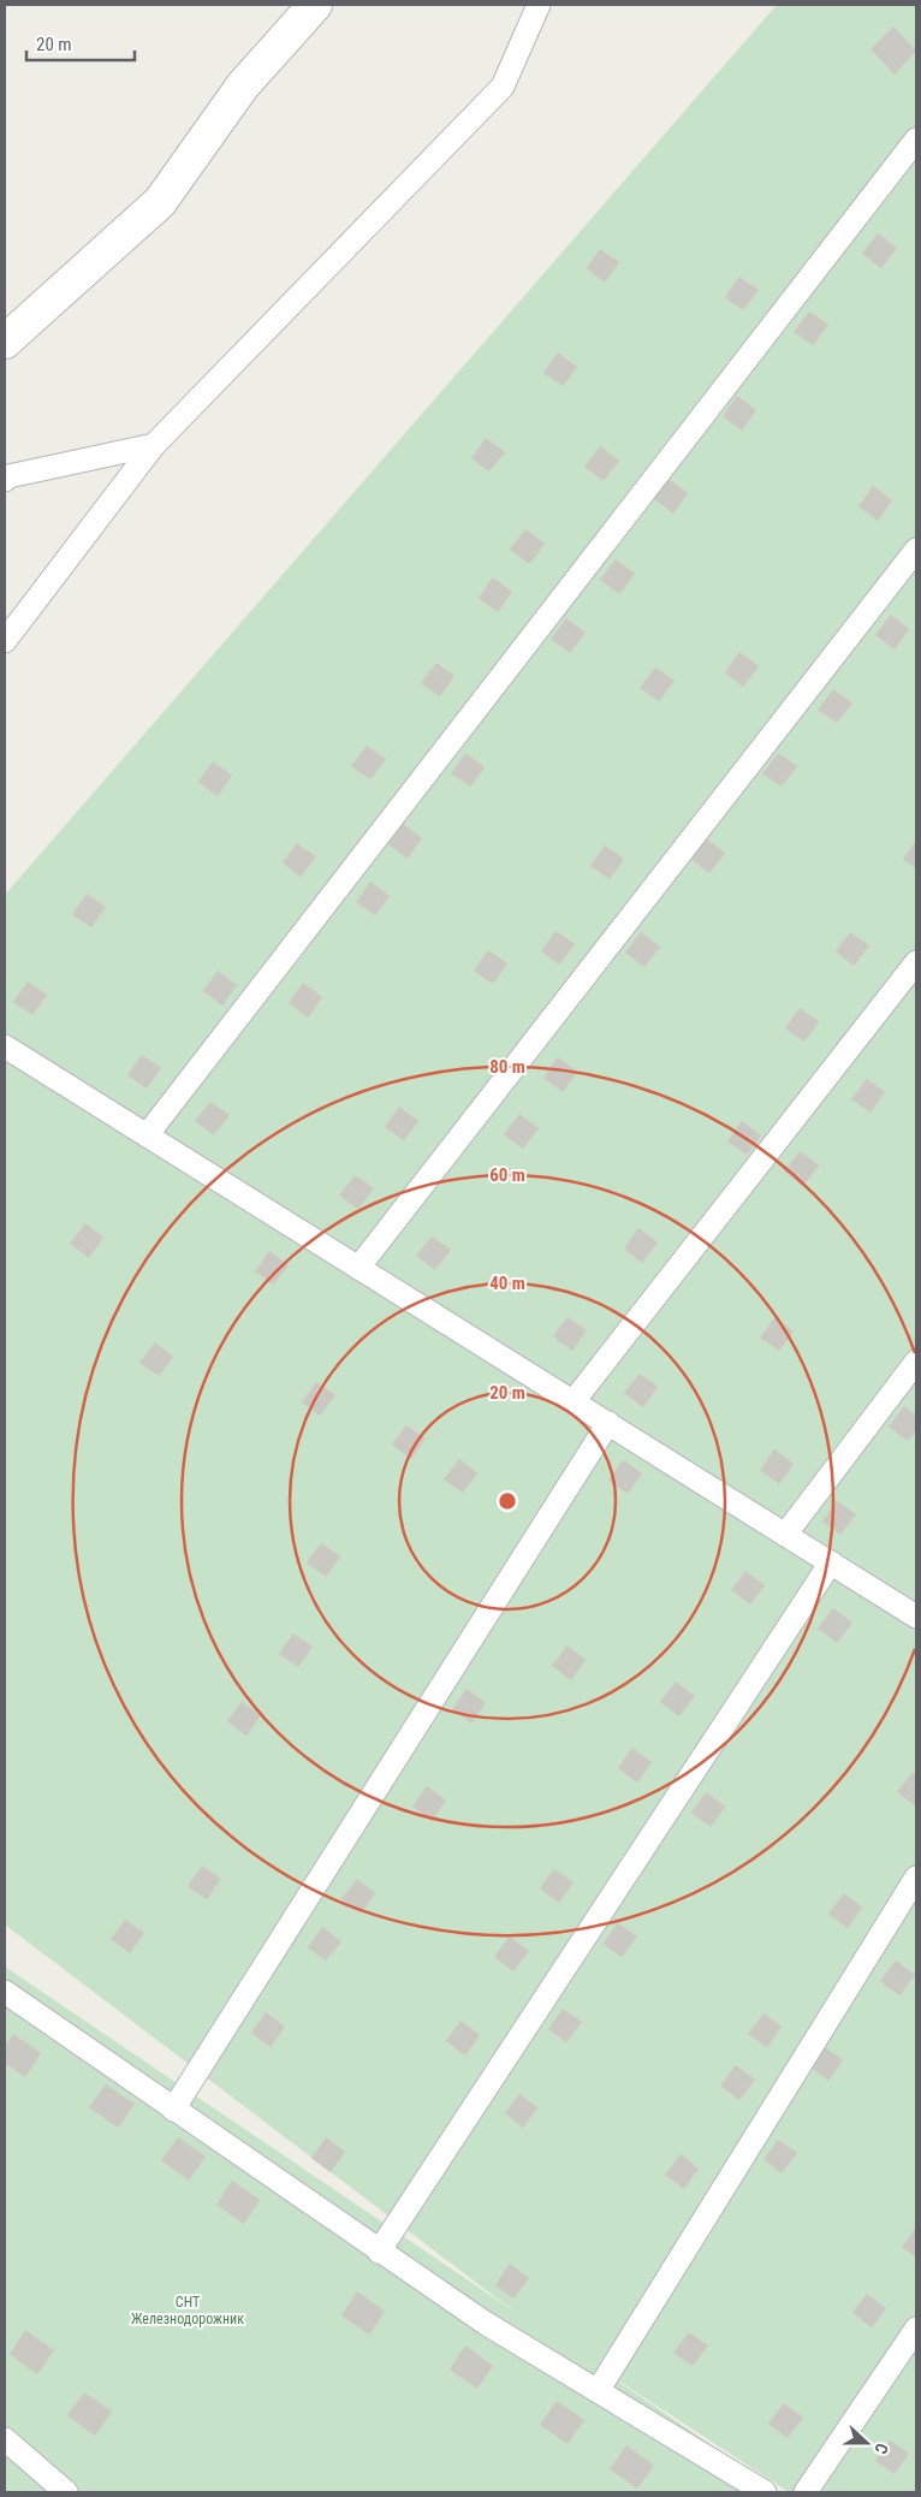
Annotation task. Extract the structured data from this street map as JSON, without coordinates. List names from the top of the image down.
{
  "parks": ["СНТ Железнодорожник"],
  "scale_bar": "20 m",
  "north": "right",
  "rings": [
    "80 m",
    "60 m",
    "40 m",
    "20 m"
  ]
}
